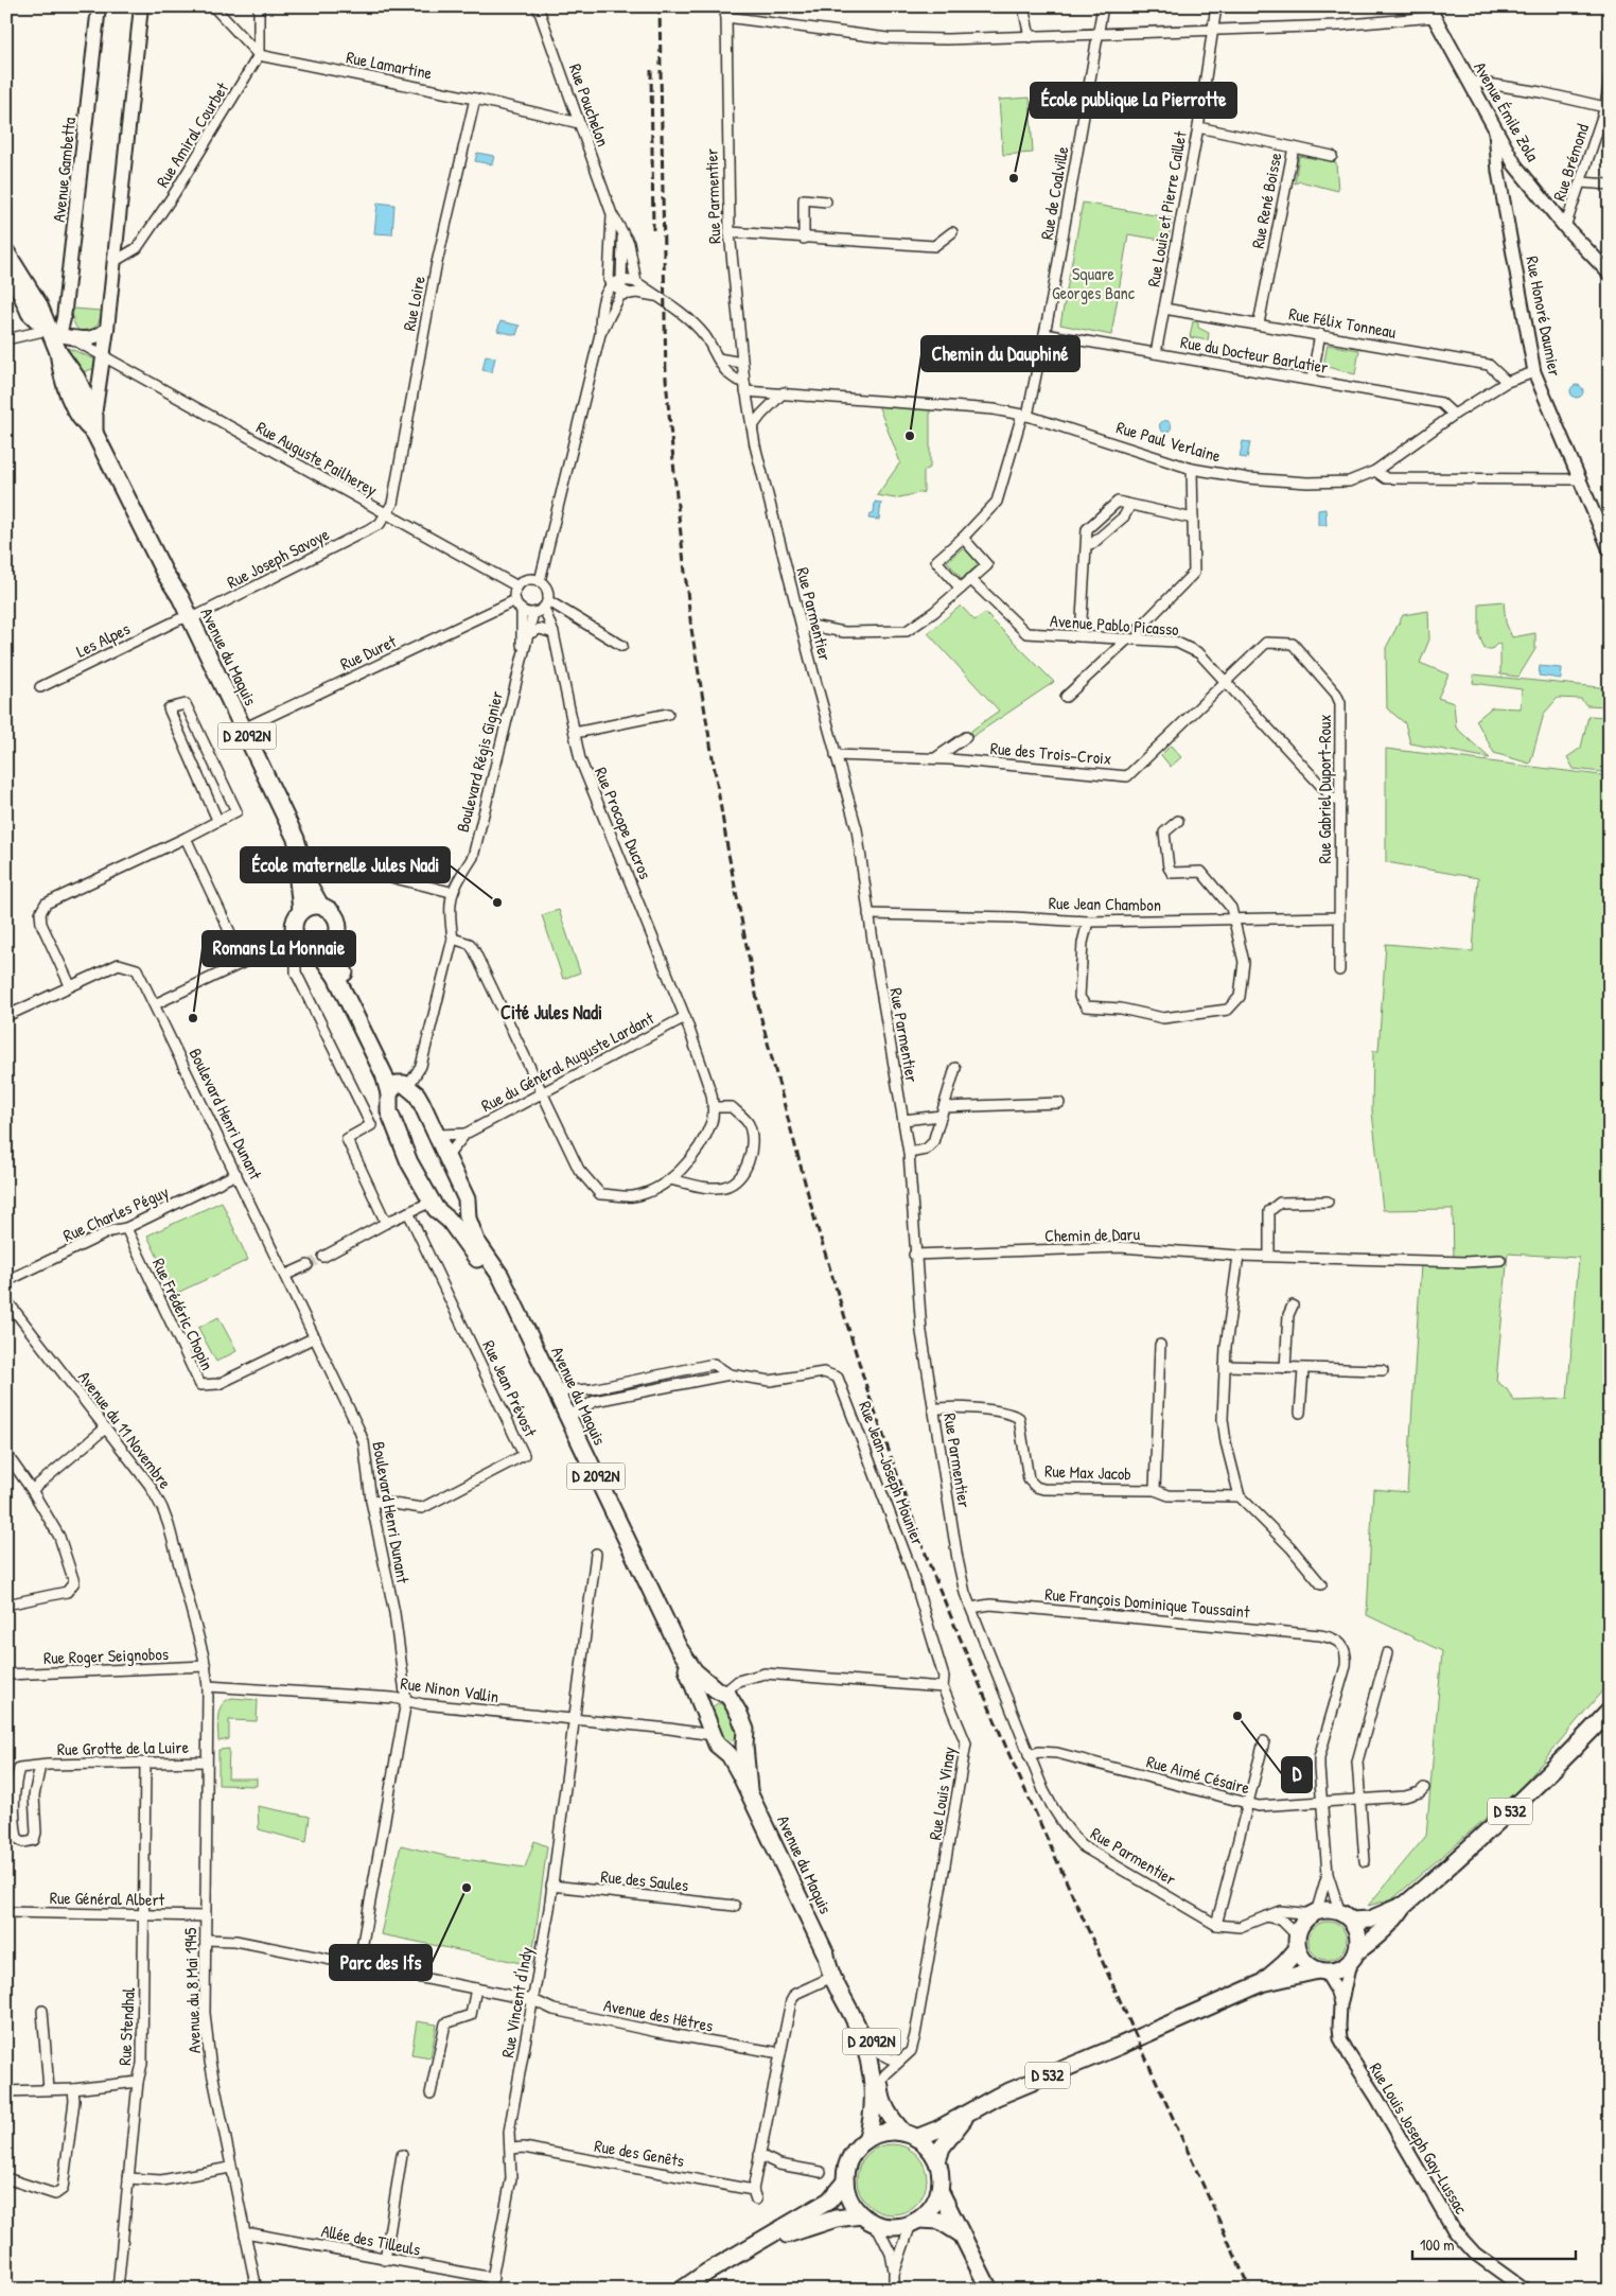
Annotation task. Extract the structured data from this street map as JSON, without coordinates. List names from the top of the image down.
{
  "streets": {
    "main road": [
      "Avenue Émile Zola",
      "Avenue Gambetta",
      "Avenue du Maquis",
      "D 2092N",
      "D 532"
    ],
    "street": [
      "Rue Lamartine",
      "Rue Pouchelon",
      "Rue Amiral Courbet",
      "Rue Brémond",
      "Rue de Coalville",
      "Rue Parmentier",
      "Rue René Boisse",
      "Rue Louis et Pierre Caillet",
      "Rue Loire",
      "Rue Honoré Daumier",
      "Rue Félix Tonneau",
      "Rue du Docteur Barlatier",
      "Rue Paul Verlaine",
      "Rue Auguste Pailherey",
      "Rue Joseph Savoye",
      "Avenue Pablo Picasso",
      "Les Alpes",
      "Rue Duret",
      "Rue des Trois-Croix",
      "Boulevard Régis Gignier",
      "Rue Gabriel Duport-Roux",
      "Rue Procope Ducros",
      "Rue Jean Chambon",
      "Rue du Général Auguste Lardant",
      "Boulevard Henri Dunant",
      "Rue Charles Péguy",
      "Chemin de Daru",
      "Rue Frédéric Chopin",
      "Rue Jean Prévost",
      "Avenue du 11 Novembre",
      "Rue Max Jacob",
      "Rue Jean-Joseph Mounier",
      "Rue François Dominique Toussaint",
      "Rue Roger Seignobos",
      "Rue Ninon Vallin",
      "Rue Grotte de la Luire",
      "Rue Aimé Césaire",
      "Rue Louis Vinay",
      "Rue des Saules",
      "Rue Général Albert",
      "Avenue du 8 Mai 1945",
      "Rue Vincent d'Indy",
      "Avenue des Hêtres",
      "Rue Stendhal",
      "Rue Louis Joseph Gay-Lussac",
      "Rue des Genêts",
      "Allée des Tilleuls"
    ]
  },
  "crossings": [
    ["Rue Lamartine", "Rue Pouchelon"],
    ["Rue Lamartine", "Rue Amiral Courbet"],
    ["Rue Lamartine", "Rue Loire"],
    ["Avenue Émile Zola", "Rue Brémond"],
    ["Avenue Émile Zola", "Rue Honoré Daumier"],
    ["Avenue Gambetta", "Avenue du Maquis"],
    ["Avenue Gambetta", "D 2092N"],
    ["Rue de Coalville", "Rue du Docteur Barlatier"],
    ["Rue de Coalville", "Rue Paul Verlaine"],
    ["Rue Parmentier", "Rue Paul Verlaine"],
    ["Rue Parmentier", "Rue des Trois-Croix"],
    ["Rue Parmentier", "Rue Jean Chambon"],
    ["Rue Parmentier", "Chemin de Daru"],
    ["Rue Parmentier", "Rue Max Jacob"],
    ["Rue Parmentier", "Rue François Dominique Toussaint"],
    ["Rue Parmentier", "Rue Aimé Césaire"],
    ["Rue Parmentier", "D 532"],
    ["Rue Parmentier", "Rue Louis Joseph Gay-Lussac"],
    ["Rue René Boisse", "Rue Louis et Pierre Caillet"],
    ["Rue René Boisse", "Rue Félix Tonneau"],
    ["Rue Louis et Pierre Caillet", "Rue Félix Tonneau"],
    ["Rue Louis et Pierre Caillet", "Rue du Docteur Barlatier"],
    ["Rue Loire", "Rue Auguste Pailherey"],
    ["Rue Loire", "Rue Joseph Savoye"],
    ["Rue Auguste Pailherey", "Rue Joseph Savoye"],
    ["Rue Auguste Pailherey", "Rue Duret"],
    ["Rue Auguste Pailherey", "Boulevard Régis Gignier"],
    ["Rue Auguste Pailherey", "Rue Procope Ducros"],
    ["Rue Joseph Savoye", "Les Alpes"],
    ["Rue Joseph Savoye", "Avenue du Maquis"],
    ["Avenue Pablo Picasso", "Rue des Trois-Croix"],
    ["Avenue Pablo Picasso", "Rue Gabriel Duport-Roux"],
    ["Les Alpes", "Avenue du Maquis"],
    ["Rue Duret", "Avenue du Maquis"],
    ["Rue Duret", "Boulevard Régis Gignier"],
    ["Rue Duret", "Rue Procope Ducros"],
    ["Avenue du Maquis", "D 2092N"],
    ["Avenue du Maquis", "Rue du Général Auguste Lardant"],
    ["Avenue du Maquis", "Rue Jean-Joseph Mounier"],
    ["Avenue du Maquis", "Rue Ninon Vallin"],
    ["Avenue du Maquis", "Rue Louis Vinay"],
    ["Avenue du Maquis", "D 532"],
    ["Rue des Trois-Croix", "Rue Gabriel Duport-Roux"],
    ["Boulevard Régis Gignier", "Rue Procope Ducros"],
    ["Rue Gabriel Duport-Roux", "Rue Jean Chambon"],
    ["Rue Procope Ducros", "Rue du Général Auguste Lardant"],
    ["Boulevard Henri Dunant", "Rue Charles Péguy"],
    ["Boulevard Henri Dunant", "Rue Frédéric Chopin"],
    ["Boulevard Henri Dunant", "Rue Jean Prévost"],
    ["Boulevard Henri Dunant", "Rue Ninon Vallin"],
    ["Boulevard Henri Dunant", "Avenue des Hêtres"],
    ["Rue Charles Péguy", "Rue Frédéric Chopin"],
    ["Avenue du 11 Novembre", "Rue Roger Seignobos"],
    ["Avenue du 11 Novembre", "Rue Ninon Vallin"],
    ["Avenue du 11 Novembre", "Avenue du 8 Mai 1945"],
    ["Rue Jean-Joseph Mounier", "Rue Louis Vinay"],
    ["Rue François Dominique Toussaint", "Rue Aimé Césaire"],
    ["Rue Ninon Vallin", "Avenue du 8 Mai 1945"],
    ["Rue Ninon Vallin", "Rue Vincent d'Indy"],
    ["Rue Grotte de la Luire", "Avenue du 8 Mai 1945"],
    ["Rue Grotte de la Luire", "Rue Stendhal"],
    ["D 532", "Rue Louis Joseph Gay-Lussac"],
    ["Rue des Saules", "Rue Vincent d'Indy"],
    ["Rue Général Albert", "Avenue du 8 Mai 1945"],
    ["Rue Général Albert", "Rue Stendhal"],
    ["Avenue du 8 Mai 1945", "Avenue des Hêtres"],
    ["Avenue du 8 Mai 1945", "Allée des Tilleuls"],
    ["Rue Vincent d'Indy", "Avenue des Hêtres"],
    ["Rue Vincent d'Indy", "Rue des Genêts"],
    ["Rue Vincent d'Indy", "Allée des Tilleuls"]
  ],
  "districts": ["Cité Jules Nadi"],
  "parks": ["Square Georges Banc"],
  "places": [
    "École publique La Pierrotte",
    "Chemin du Dauphiné",
    "École maternelle Jules Nadi",
    "Romans La Monnaie",
    "D",
    "Parc des Ifs"
  ],
  "scale_bar": "100 m"
}
